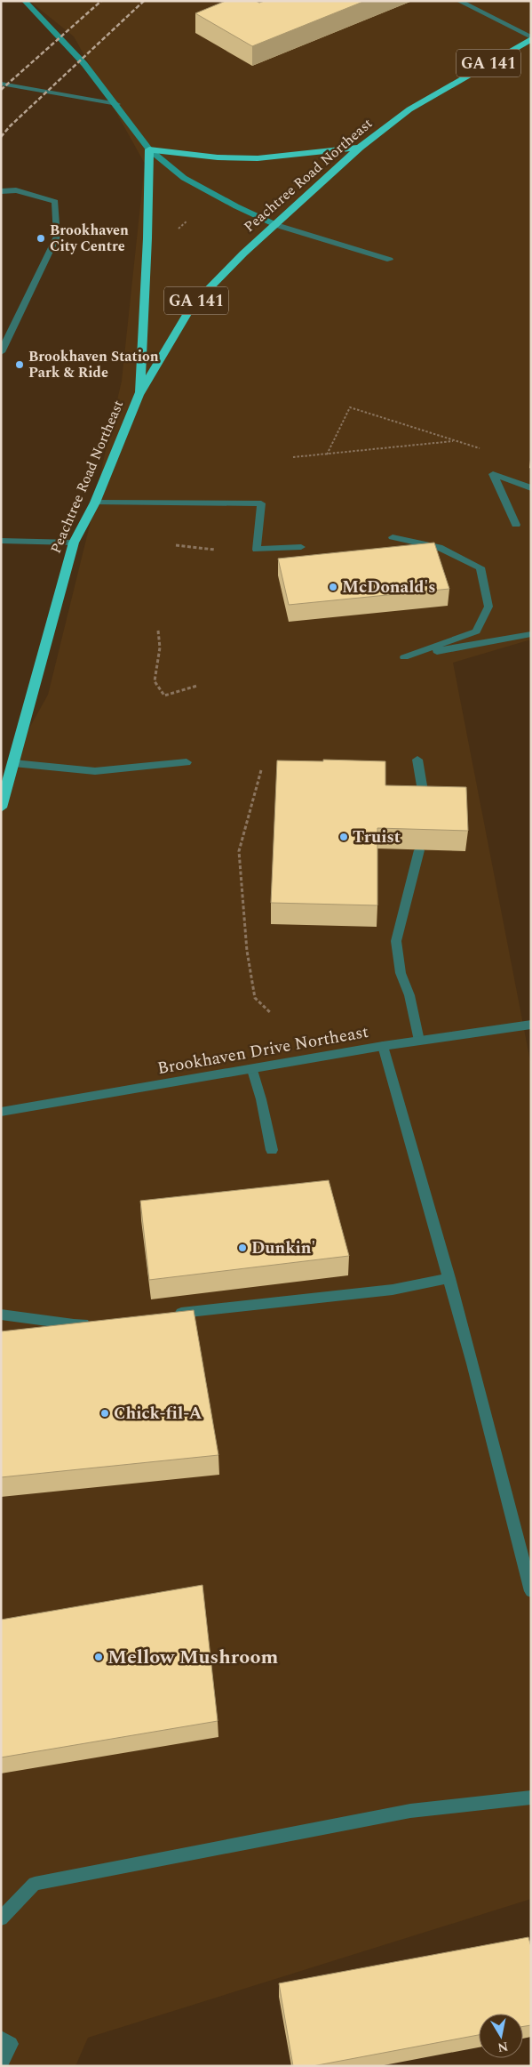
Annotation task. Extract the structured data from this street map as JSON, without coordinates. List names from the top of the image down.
{
  "streets": {
    "highway": ["GA 141", "Peachtree Road Northeast"],
    "street": ["Brookhaven Drive Northeast"]
  },
  "places": [
    "Brookhaven City Centre",
    "Brookhaven Station Park & Ride",
    "McDonald's",
    "Truist",
    "Dunkin'",
    "Chick-fil-A",
    "Mellow Mushroom"
  ],
  "north": "bottom"
}
